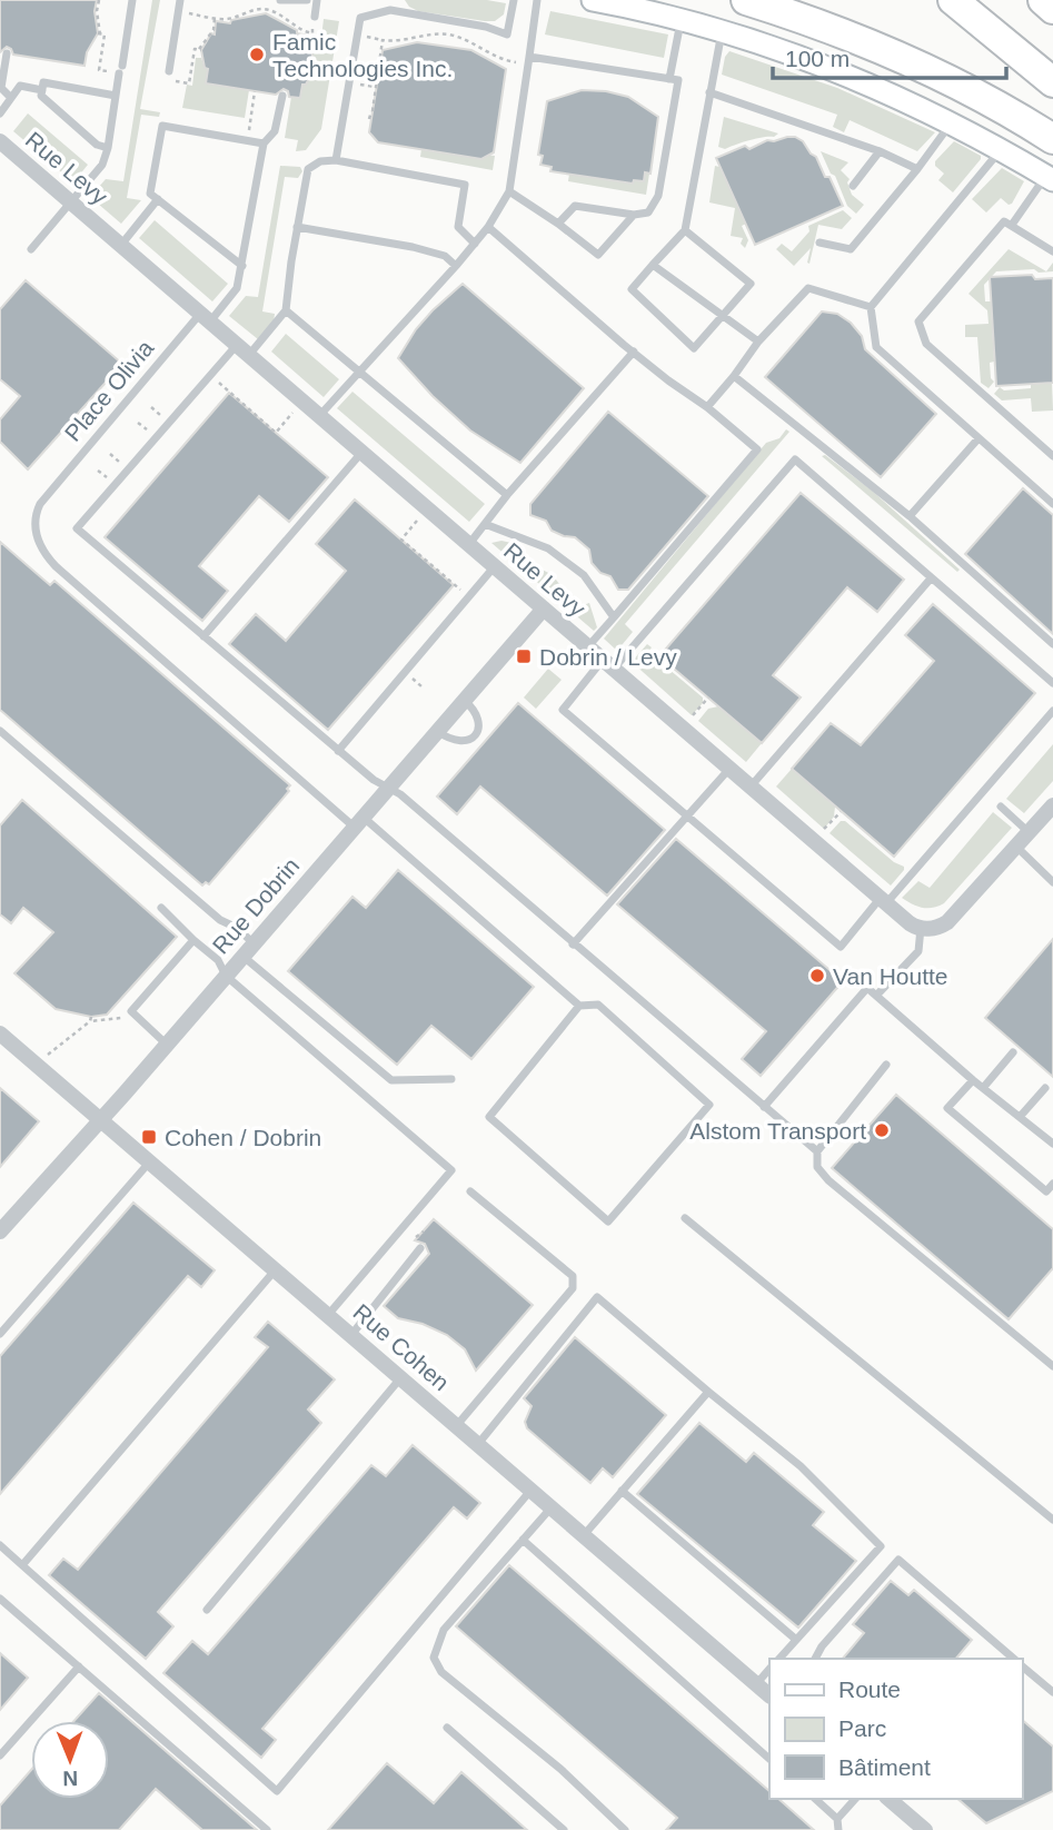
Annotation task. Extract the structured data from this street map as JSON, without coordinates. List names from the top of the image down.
{
  "streets": {
    "street": ["Rue Levy", "Rue Dobrin", "Rue Cohen"],
    "lane": ["Place Olivia"]
  },
  "crossings": [
    ["Rue Levy", "Place Olivia"],
    ["Rue Levy", "Rue Dobrin"],
    ["Place Olivia", "Rue Dobrin"],
    ["Rue Dobrin", "Rue Cohen"]
  ],
  "places": {
    "other": ["Famic Technologies Inc.", "Van Houtte", "Alstom Transport"],
    "transit": ["Dobrin / Levy", "Cohen / Dobrin"]
  },
  "legend": ["Route", "Parc", "Bâtiment"],
  "scale_bar": "100 m",
  "north": "bottom"
}
